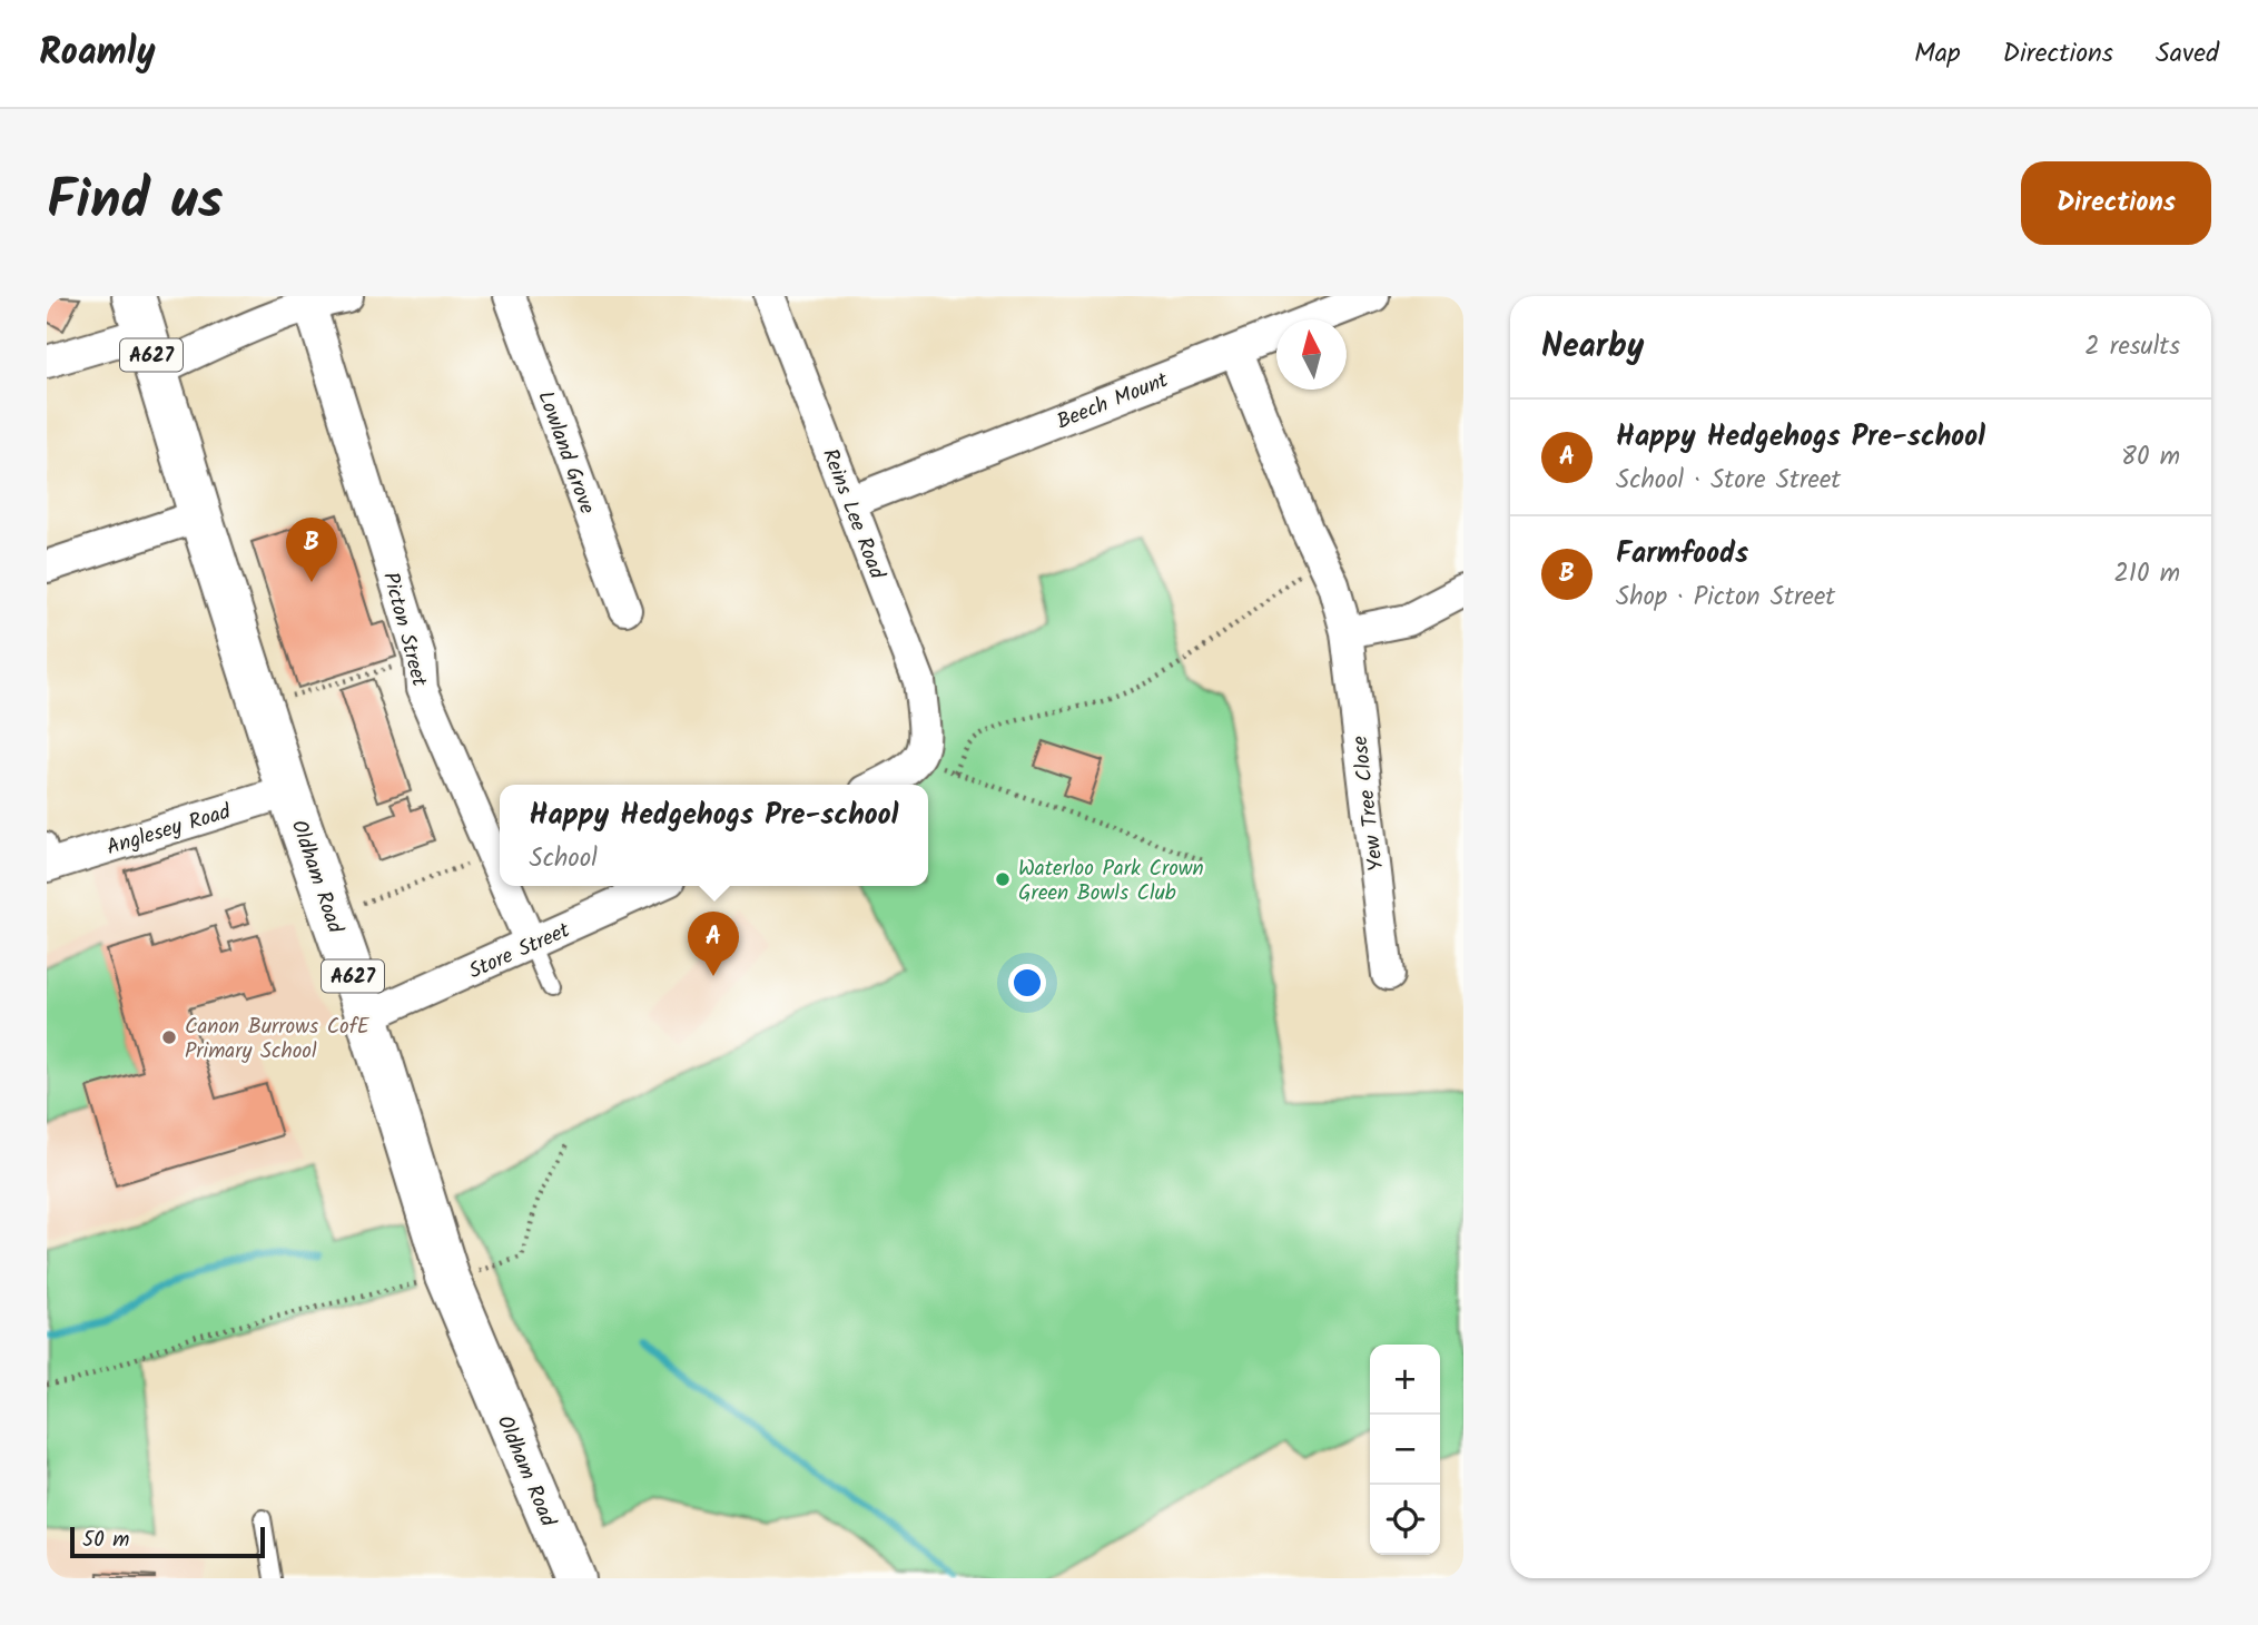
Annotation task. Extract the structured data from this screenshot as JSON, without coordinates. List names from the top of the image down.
{
  "streets": {
    "highway": ["A627", "Oldham Road"],
    "street": [
      "Beech Mount",
      "Lowland Grove",
      "Reins Lee Road",
      "Picton Street",
      "Yew Tree Close",
      "Anglesey Road",
      "Store Street"
    ]
  },
  "crossings": [
    ["Beech Mount", "Reins Lee Road"],
    ["Beech Mount", "Yew Tree Close"],
    ["Picton Street", "Store Street"],
    ["Anglesey Road", "Oldham Road"],
    ["Oldham Road", "Store Street"]
  ],
  "places": ["Waterloo Park Crown Green Bowls Club", "Canon Burrows CofE Primary School"],
  "scale_bar": "50 m",
  "north": "top",
  "page": {
    "header": "Roamly",
    "nav": ["Map", "Directions", "Saved"],
    "title": "Find us",
    "buttons": "Directions",
    "heading": ["Nearby", "2 results"],
    "list": [
      {
        "mark": "A",
        "name": "Happy Hedgehogs Pre-school",
        "note": "School · Store Street",
        "value": "80 m"
      },
      {
        "mark": "B",
        "name": "Farmfoods",
        "note": "Shop · Picton Street",
        "value": "210 m"
      }
    ],
    "pins": ["B", "A"],
    "popup": ["Happy Hedgehogs Pre-school", "School"],
    "map_buttons": ["+", "−"],
    "scale": "50 m"
  }
}
